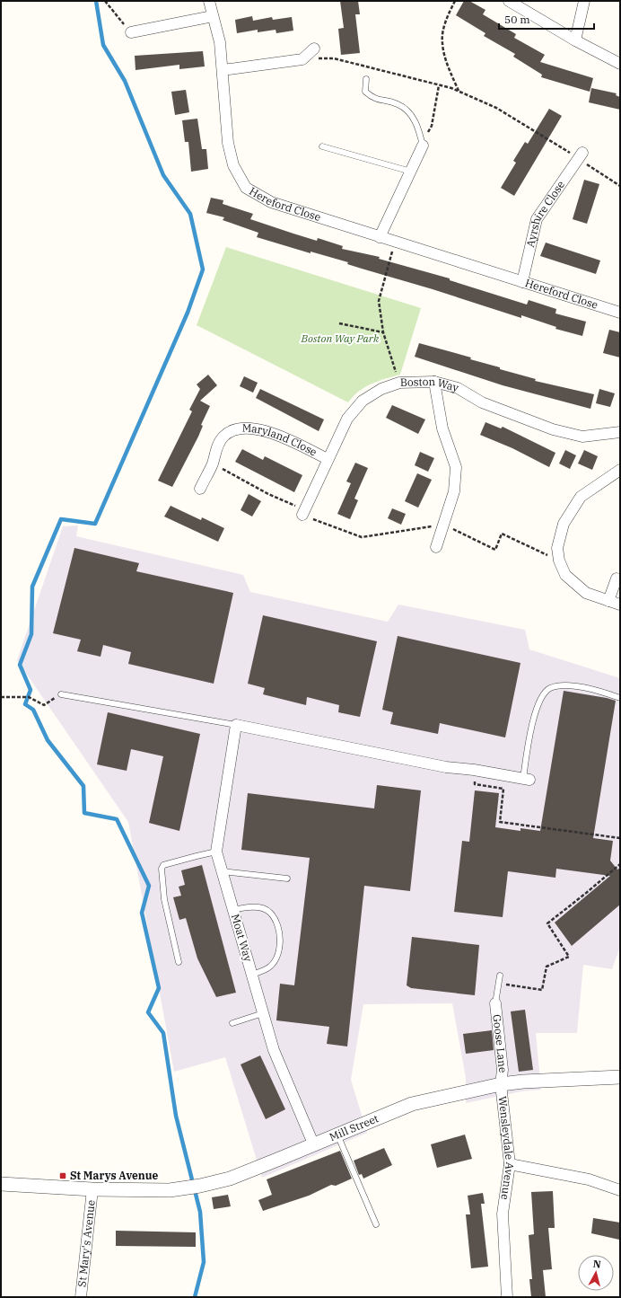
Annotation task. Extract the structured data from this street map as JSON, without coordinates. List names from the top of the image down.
{
  "streets": {
    "street": [
      "Hereford Close",
      "Ayrshire Close",
      "Boston Way",
      "Maryland Close",
      "Moat Way",
      "Goose Lane",
      "Mill Street",
      "Wensleydale Avenue",
      "St Mary's Avenue"
    ]
  },
  "crossings": [
    ["Hereford Close", "Ayrshire Close"],
    ["Boston Way", "Maryland Close"],
    ["Moat Way", "Mill Street"],
    ["Goose Lane", "Mill Street"],
    ["Goose Lane", "Wensleydale Avenue"],
    ["Mill Street", "Wensleydale Avenue"],
    ["Mill Street", "St Mary's Avenue"]
  ],
  "parks": ["Boston Way Park"],
  "places": {
    "transit": ["St Marys Avenue"]
  },
  "scale_bar": "50 m",
  "north": "top"
}
